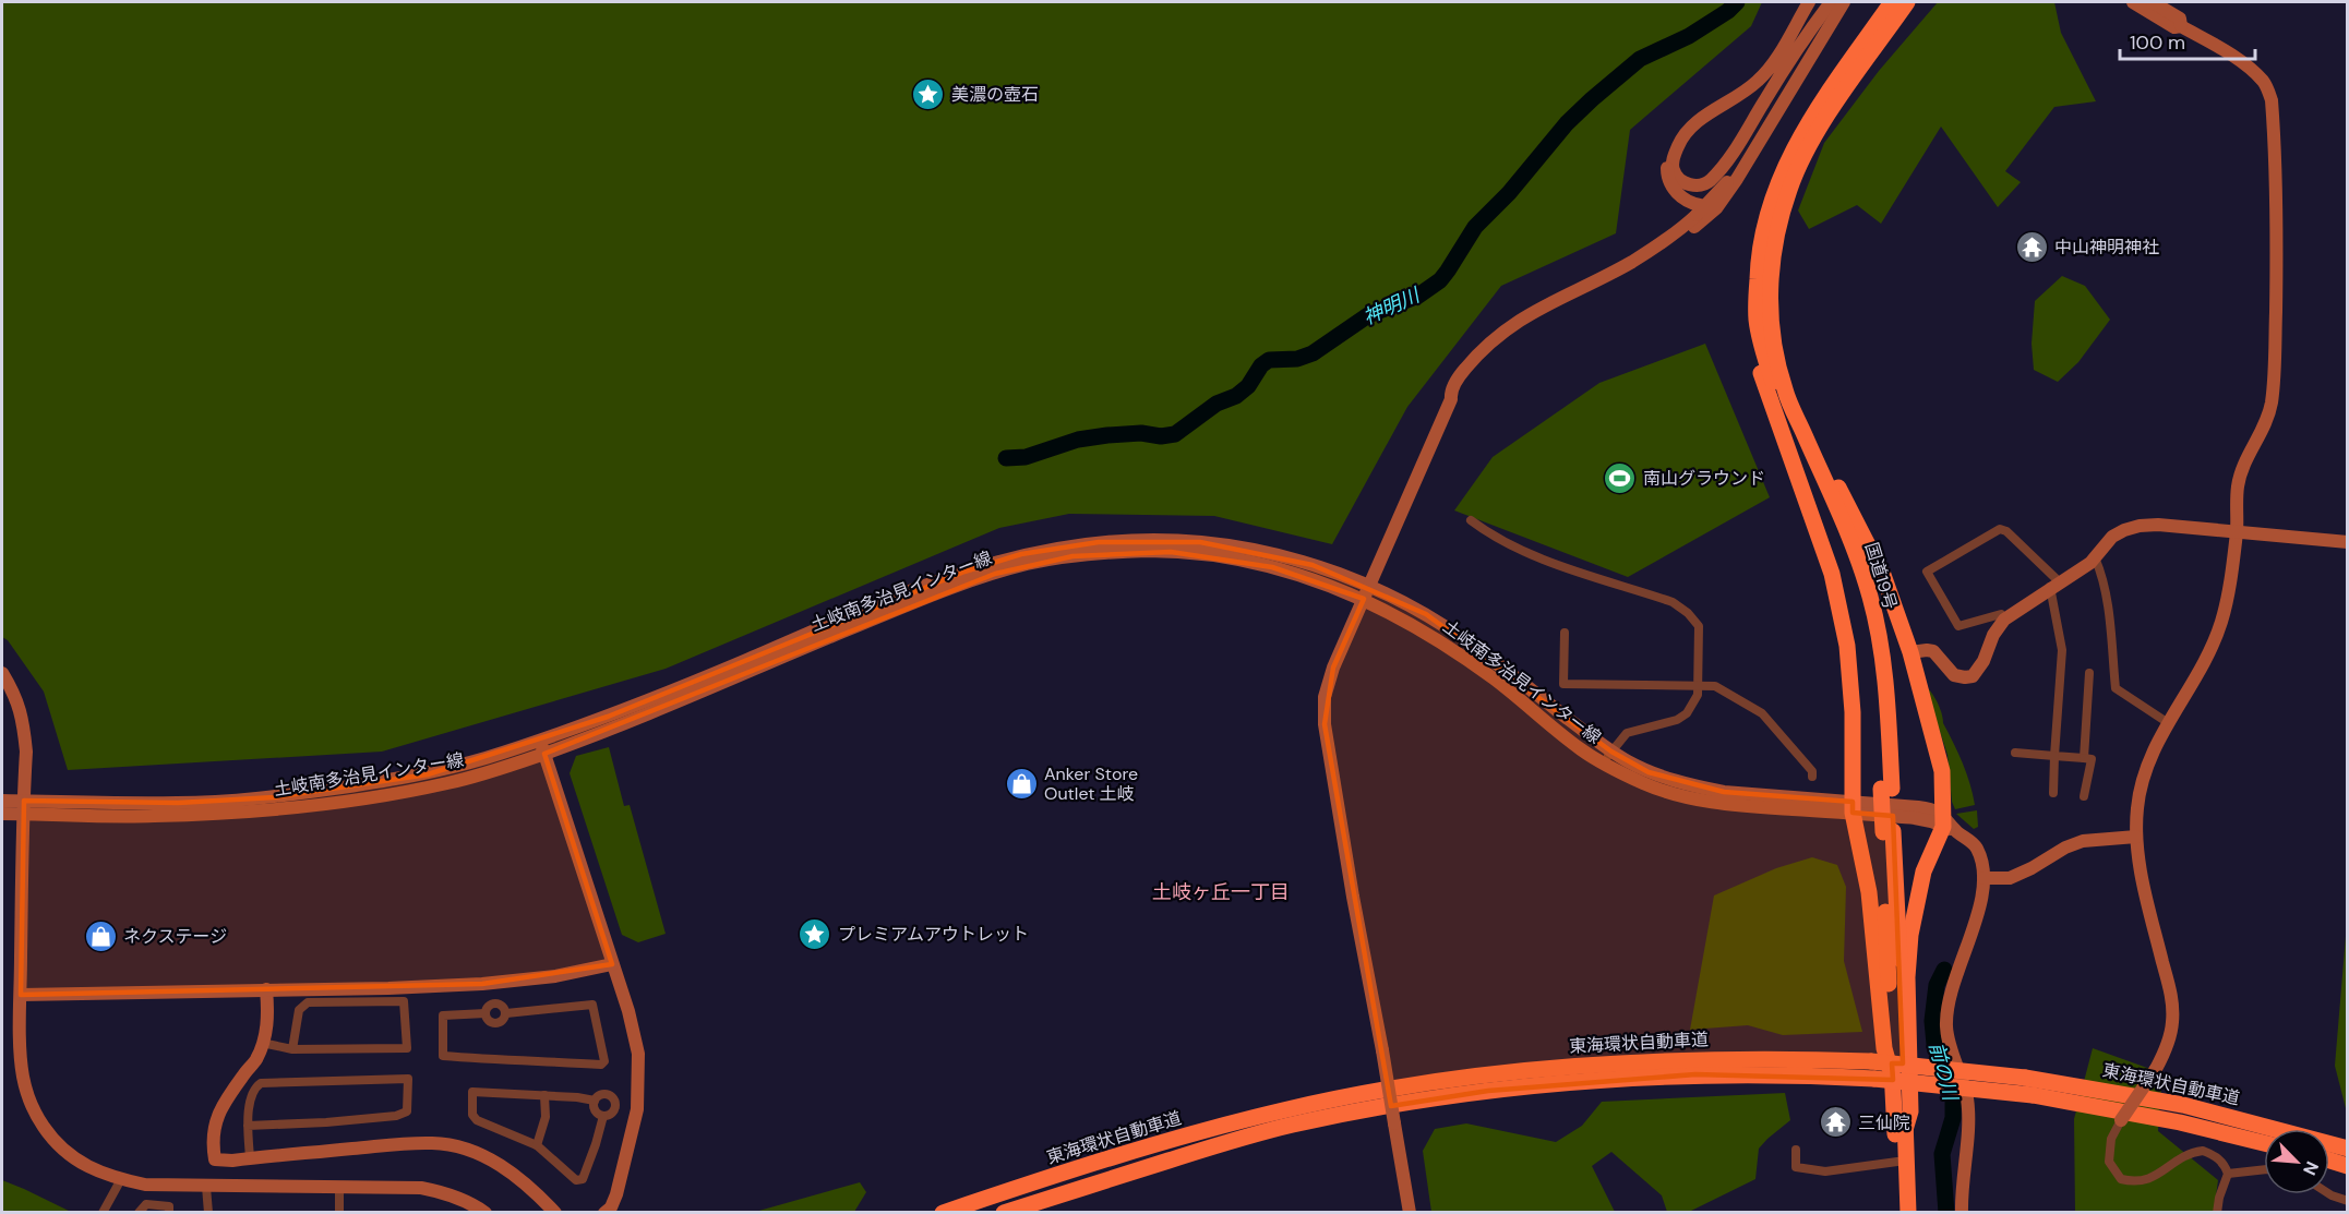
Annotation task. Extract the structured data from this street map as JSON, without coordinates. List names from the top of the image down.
{
  "streets": {
    "highway": ["国道19号", "東海環状自動車道"],
    "street": ["土岐南多治見インター線"]
  },
  "districts": ["土岐ヶ丘一丁目"],
  "water": ["神明川", "前の川"],
  "places": {
    "place": ["美濃の壺石", "プレミアムアウトレット"],
    "temple": ["中山神明神社", "三仙院"],
    "sports": ["南山グラウンド"],
    "shop": ["Anker Store Outlet 土岐", "ネクステージ"]
  },
  "scale_bar": "100 m",
  "north": "bottom right"
}
